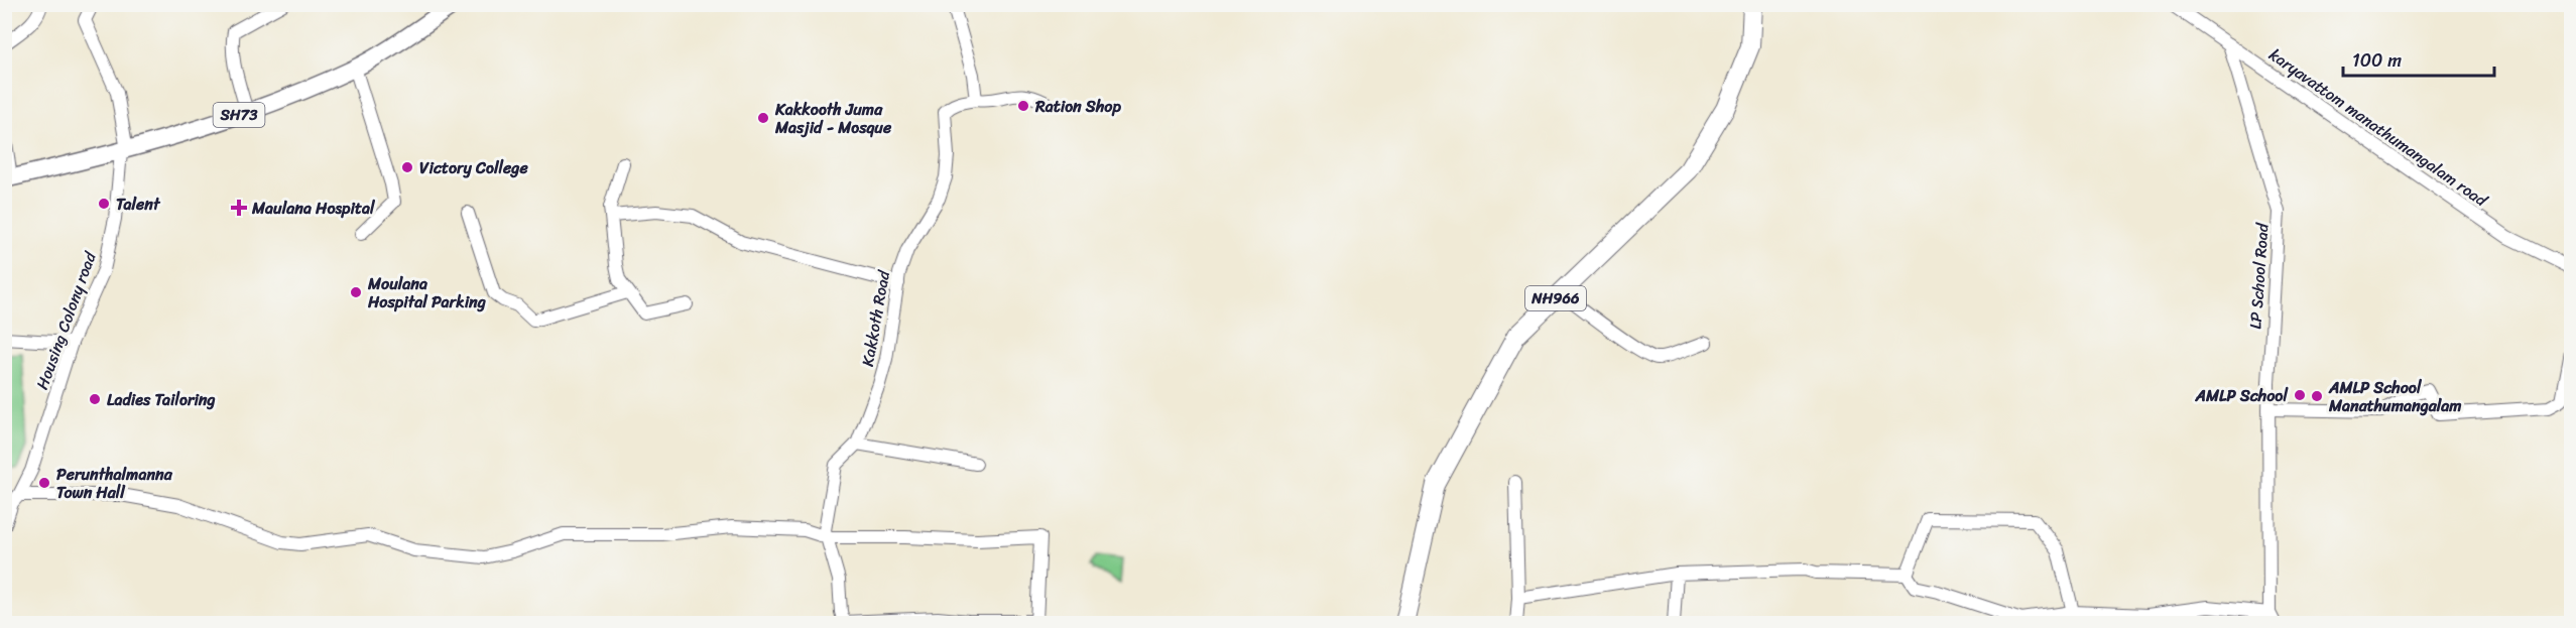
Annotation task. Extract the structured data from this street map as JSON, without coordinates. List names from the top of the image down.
{
  "streets": {
    "highway": ["NH966"],
    "main road": ["SH73"],
    "street": [
      "karyavattom manathumangalam road",
      "LP School Road",
      "Kakkoth Road",
      "Housing Colony road"
    ]
  },
  "crossings": [
    ["SH73", "Housing Colony road"],
    ["karyavattom manathumangalam road", "LP School Road"]
  ],
  "places": {
    "other": [
      "Ration Shop",
      "Kakkooth Juma Masjid - Mosque",
      "Victory College",
      "Talent",
      "Moulana Hospital Parking",
      "AMLP School",
      "AMLP School Manathumangalam",
      "Ladies Tailoring",
      "Perunthalmanna Town Hall"
    ],
    "health": ["Maulana Hospital"]
  },
  "scale_bar": "100 m"
}
